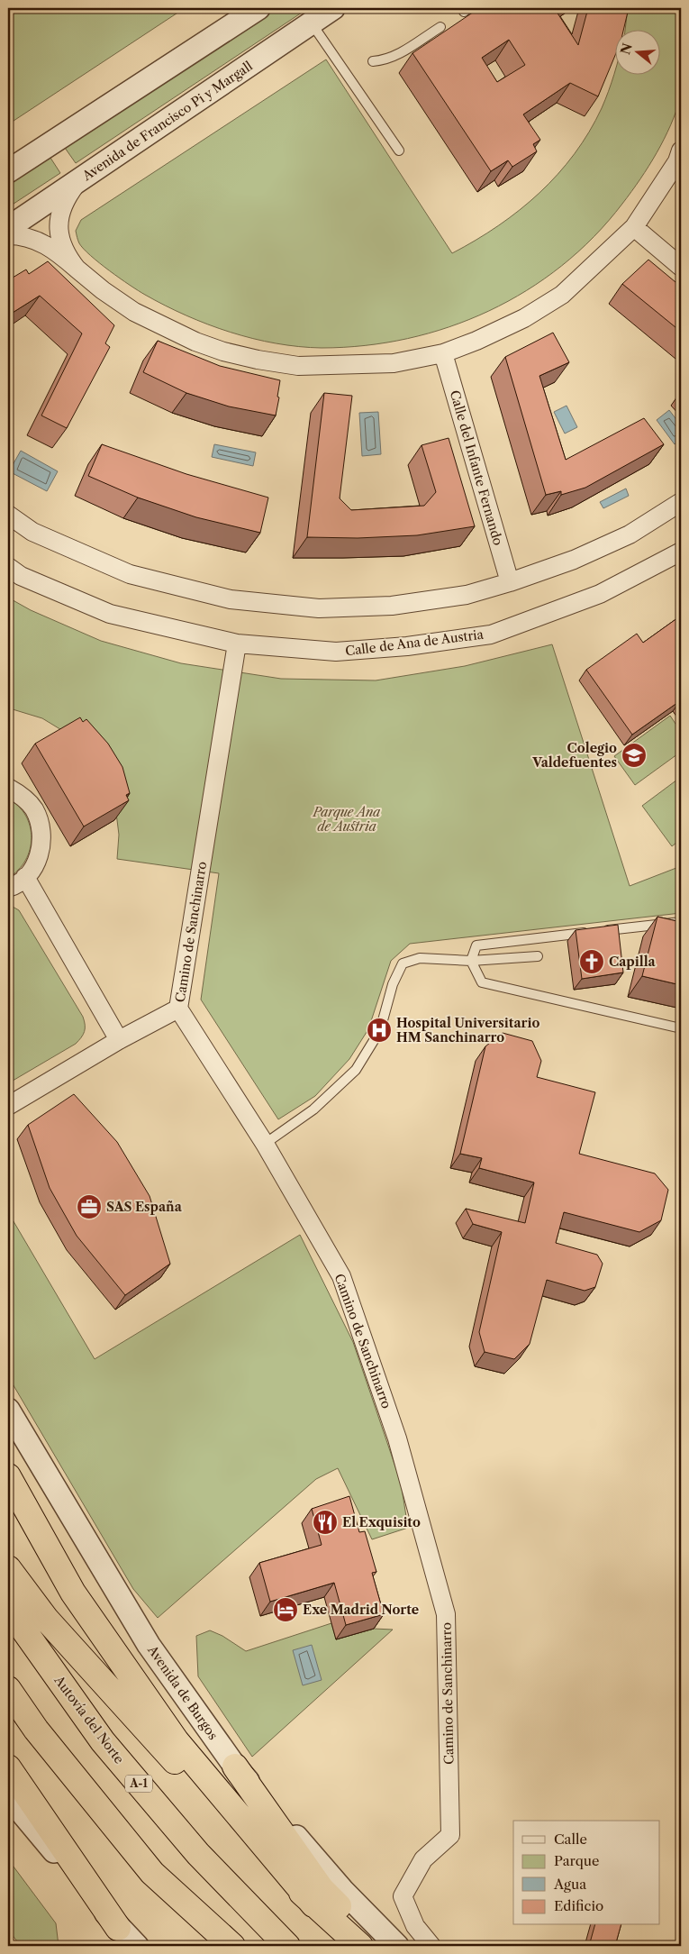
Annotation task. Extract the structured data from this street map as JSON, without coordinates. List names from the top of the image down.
{
  "streets": {
    "highway": ["Autovía del Norte", "A-1"],
    "street": [
      "Avenida de Francisco Pi y Margall",
      "Calle del Infante Fernando",
      "Calle de Ana de Austria",
      "Camino de Sanchinarro",
      "Avenida de Burgos"
    ]
  },
  "crossings": [
    ["Calle de Ana de Austria", "Camino de Sanchinarro"]
  ],
  "parks": ["Parque Ana de Austria"],
  "places": {
    "school or university": ["Colegio Valdefuentes"],
    "church": ["Capilla"],
    "hospital": ["Hospital Universitario HM Sanchinarro"],
    "office": ["SAS España"],
    "restaurant": ["El Exquisito"],
    "hotel": ["Exe Madrid Norte"]
  },
  "legend": [
    "Calle",
    "Parque",
    "Agua",
    "Edificio"
  ],
  "north": "left"
}
